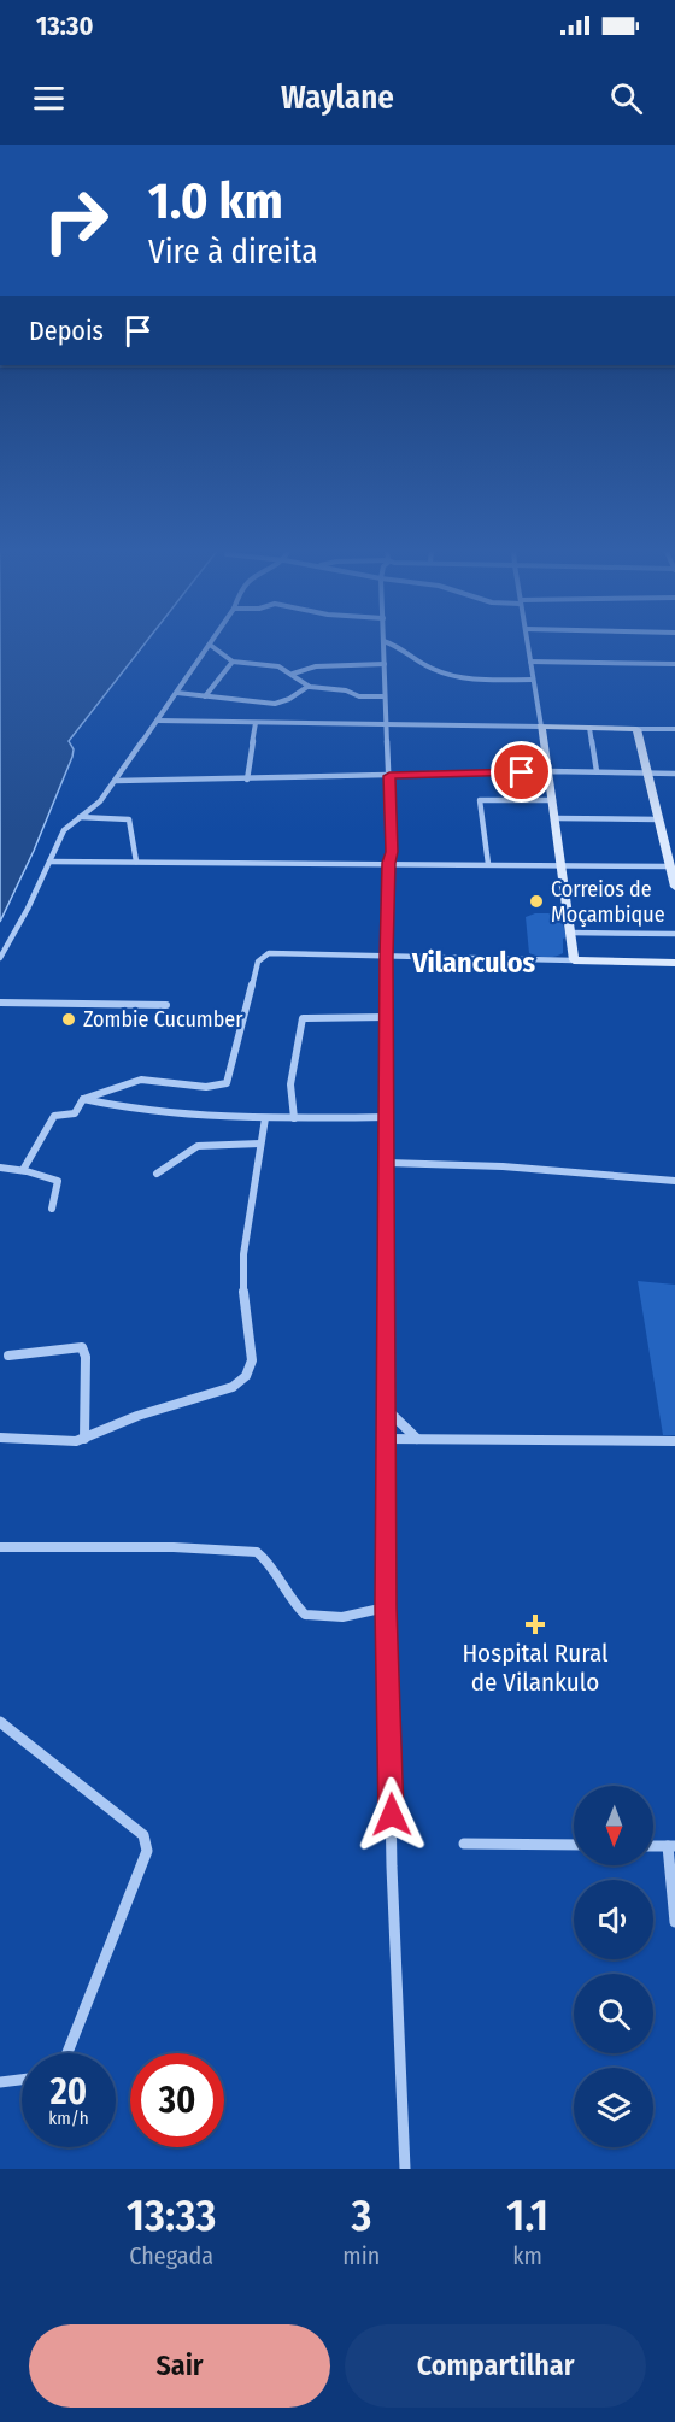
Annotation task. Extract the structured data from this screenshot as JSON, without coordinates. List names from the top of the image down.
{
  "districts": ["Vilanculos"],
  "places": {
    "other": ["Correios de Moçambique", "Zombie Cucumber"],
    "health": ["Hospital Rural de Vilankulo"]
  },
  "north": "bottom",
  "page": {
    "status": "13:30",
    "header": "Waylane",
    "turn": ["1.0 km", "Vire à direita"],
    "then": "Depois",
    "speed": "20 km/h",
    "limit": "30",
    "eta": [
      "13:33",
      "Chegada",
      "3",
      "min",
      "1.1",
      "km"
    ],
    "buttons": ["Sair", "Compartilhar"]
  }
}
